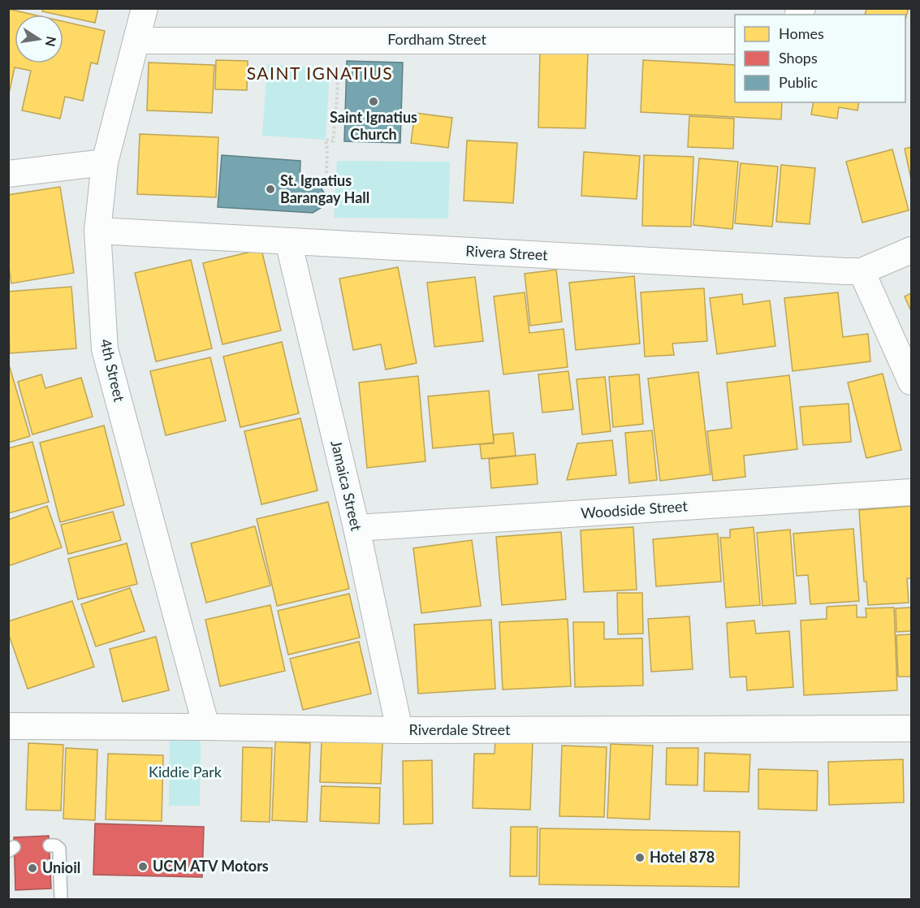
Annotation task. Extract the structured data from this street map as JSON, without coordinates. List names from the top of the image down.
{
  "streets": {
    "street": [
      "Fordham Street",
      "Rivera Street",
      "4th Street",
      "Jamaica Street",
      "Woodside Street",
      "Riverdale Street"
    ]
  },
  "crossings": [
    ["Fordham Street", "4th Street"],
    ["Rivera Street", "4th Street"],
    ["Rivera Street", "Jamaica Street"],
    ["4th Street", "Riverdale Street"],
    ["Jamaica Street", "Woodside Street"],
    ["Jamaica Street", "Riverdale Street"]
  ],
  "districts": ["SAINT IGNATIUS"],
  "parks": ["Kiddie Park"],
  "places": [
    "Saint Ignatius Church",
    "St. Ignatius Barangay Hall",
    "Hotel 878",
    "UCM ATV Motors",
    "Unioil"
  ],
  "legend": ["Homes", "Shops", "Public"],
  "north": "right"
}
